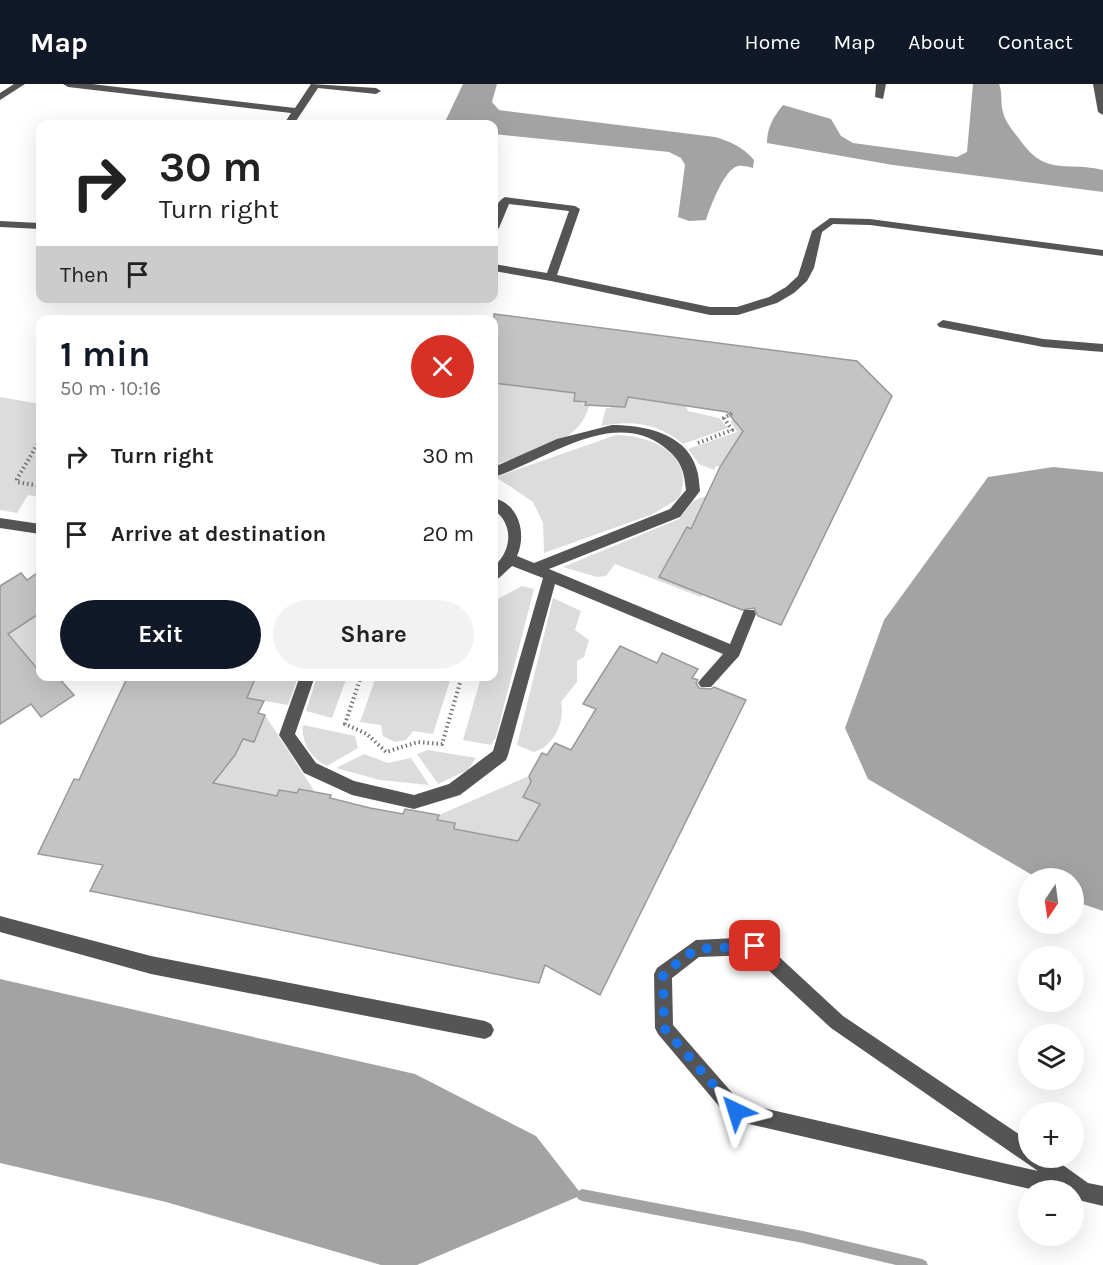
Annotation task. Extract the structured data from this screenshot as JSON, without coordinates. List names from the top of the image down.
{
  "north": "bottom",
  "page": {
    "header": "Map",
    "nav": [
      "Home",
      "Map",
      "About",
      "Contact"
    ],
    "turn": ["30 m", "Turn right"],
    "then": "Then",
    "heading": ["1 min", "50 m · 10:16"],
    "list": [
      {
        "name": "Turn right",
        "value": "30 m"
      },
      {
        "name": "Arrive at destination",
        "value": "20 m"
      }
    ],
    "buttons": ["Exit", "Share"],
    "map_buttons": ["+", "−"]
  }
}
